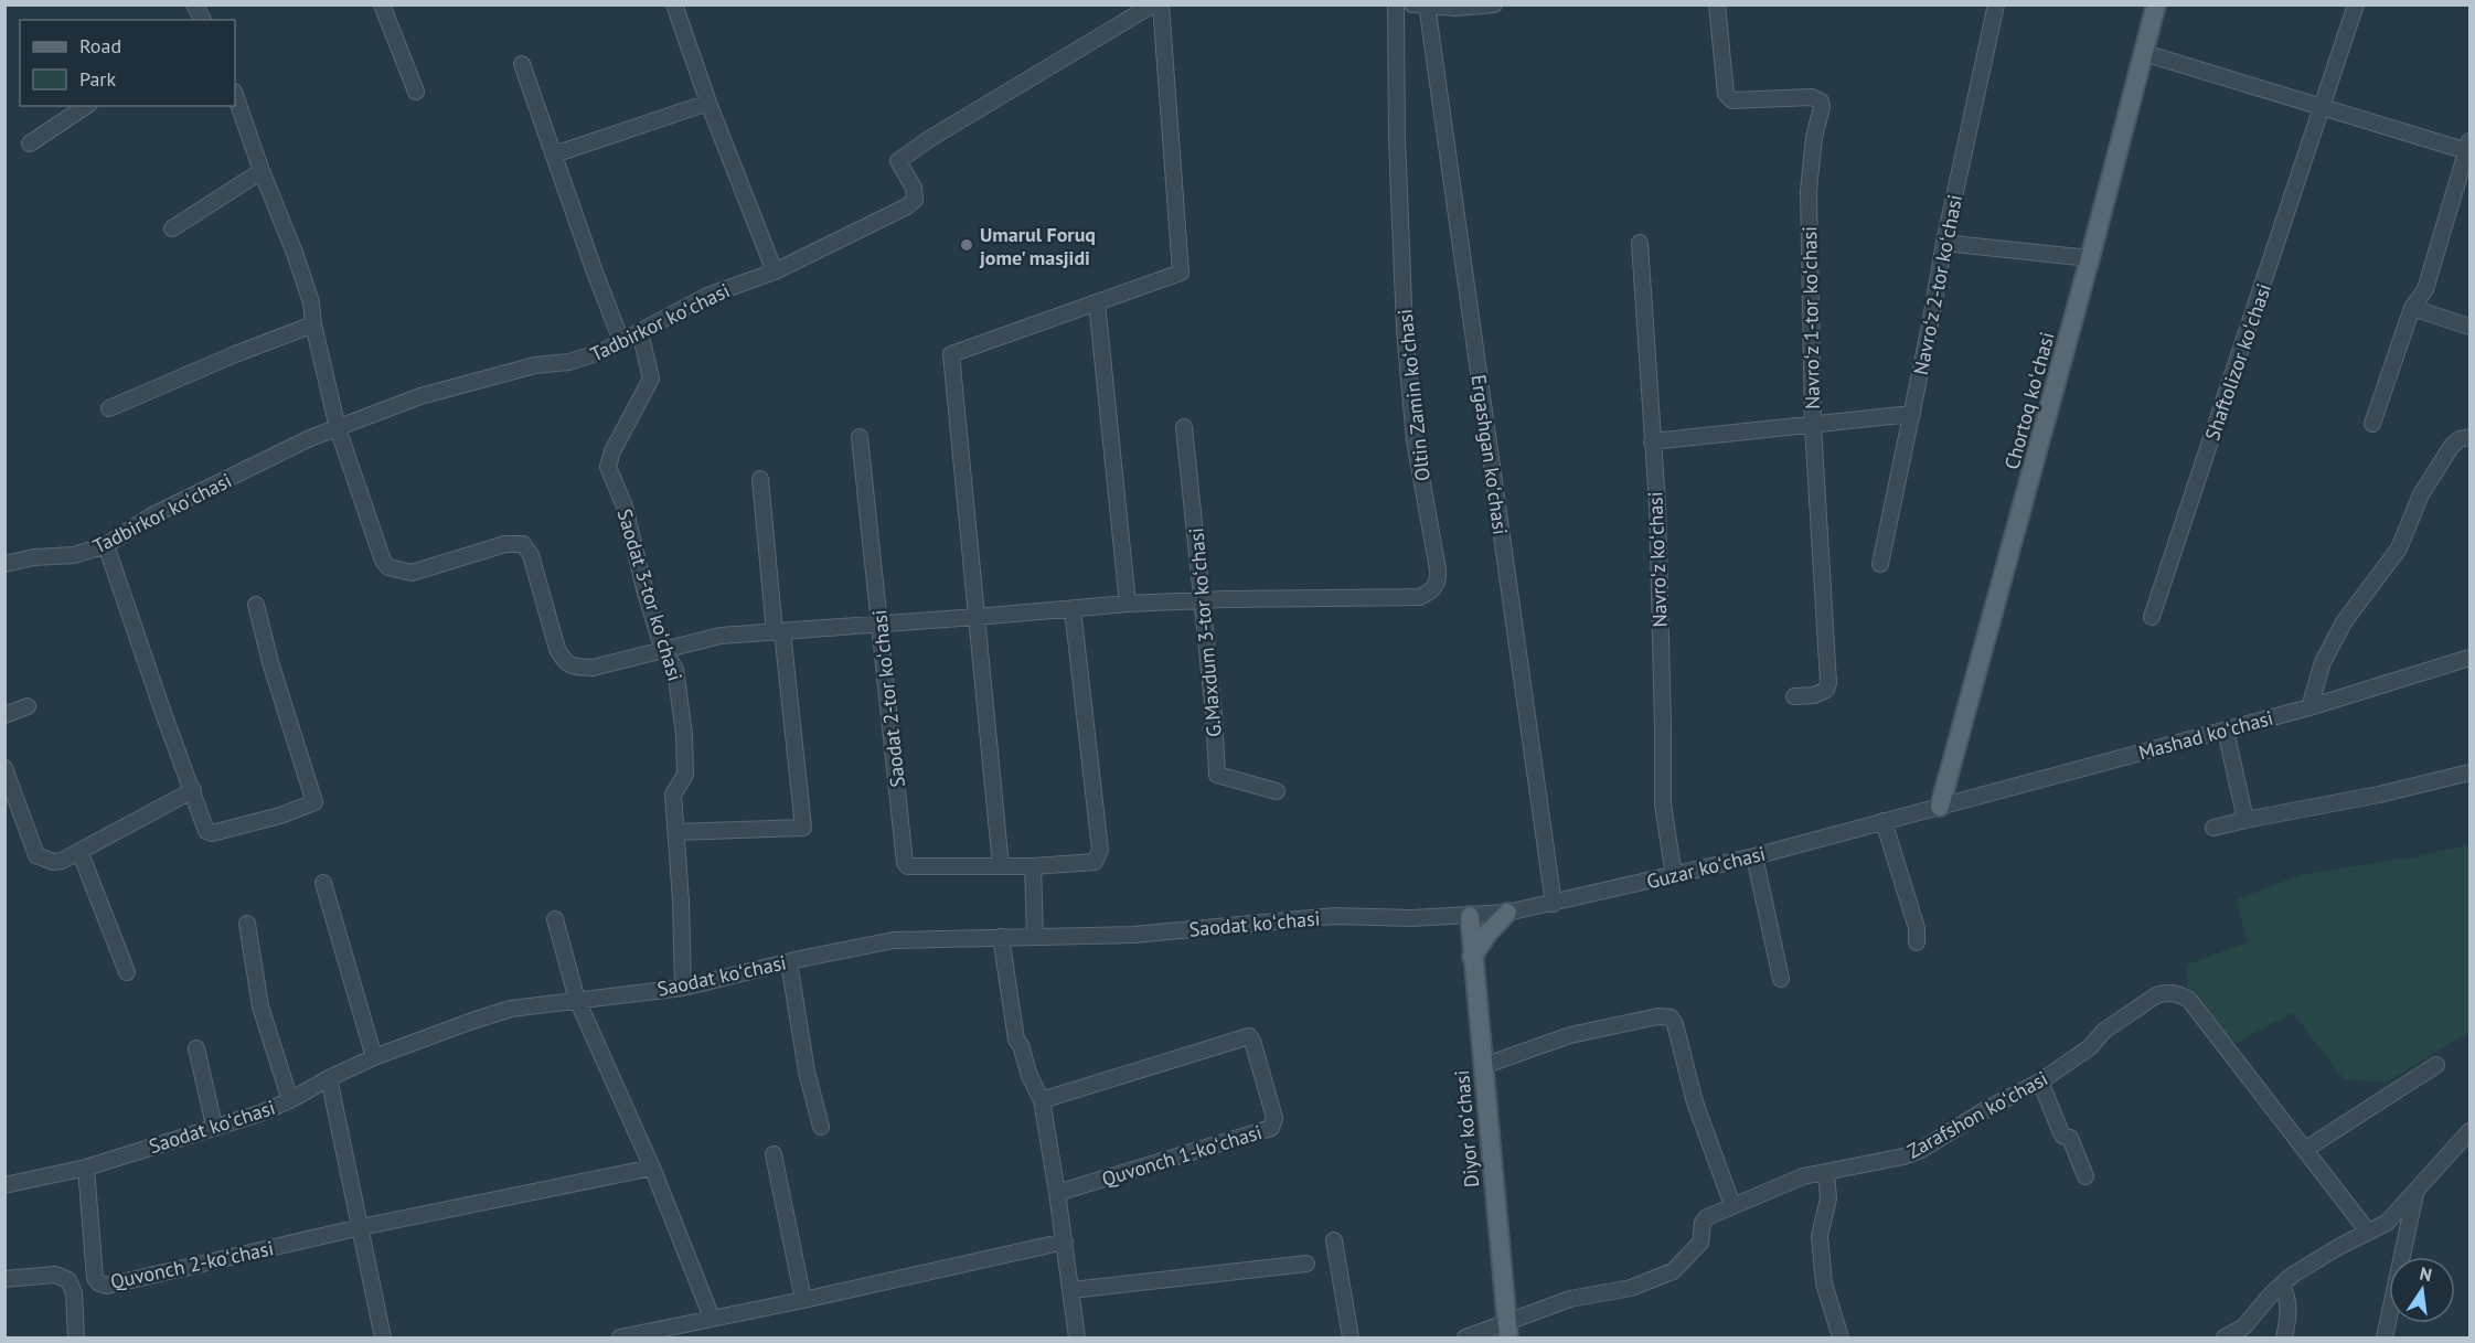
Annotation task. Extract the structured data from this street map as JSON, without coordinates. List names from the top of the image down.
{
  "streets": {
    "main road": ["Chortoq koʻchasi", "Diyor koʻchasi"],
    "street": [
      "Navroʻz 2-tor koʻchasi",
      "Navroʻz 1-tor koʻchasi",
      "Tadbirkor koʻchasi",
      "Shaftolizor koʻchasi",
      "Oltin Zamin koʻchasi",
      "Ergashgan koʻchasi",
      "Navroʻz koʻchasi",
      "Saodat 3-tor koʻchasi",
      "G.Maxdum 3-tor koʻchasi",
      "Saodat 2-tor koʻchasi",
      "Mashad koʻchasi",
      "Guzar koʻchasi",
      "Saodat koʻchasi",
      "Zarafshon koʻchasi",
      "Quvonch 1-koʻchasi",
      "Quvonch 2-koʻchasi"
    ]
  },
  "crossings": [
    ["Tadbirkor koʻchasi", "Saodat 3-tor koʻchasi"],
    ["Oltin Zamin koʻchasi", "G.Maxdum 3-tor koʻchasi"],
    ["Chortoq koʻchasi", "Mashad koʻchasi"],
    ["Chortoq koʻchasi", "Guzar koʻchasi"],
    ["Ergashgan koʻchasi", "Guzar koʻchasi"],
    ["Navroʻz koʻchasi", "Guzar koʻchasi"],
    ["Saodat 3-tor koʻchasi", "Saodat koʻchasi"],
    ["Mashad koʻchasi", "Guzar koʻchasi"],
    ["Guzar koʻchasi", "Saodat koʻchasi"],
    ["Guzar koʻchasi", "Diyor koʻchasi"],
    ["Saodat koʻchasi", "Diyor koʻchasi"],
    ["Saodat koʻchasi", "Quvonch 2-koʻchasi"],
    ["Zarafshon koʻchasi", "Diyor koʻchasi"]
  ],
  "places": ["Umarul Foruq jome' masjidi"],
  "legend": ["Road", "Park"],
  "north": "top"
}
